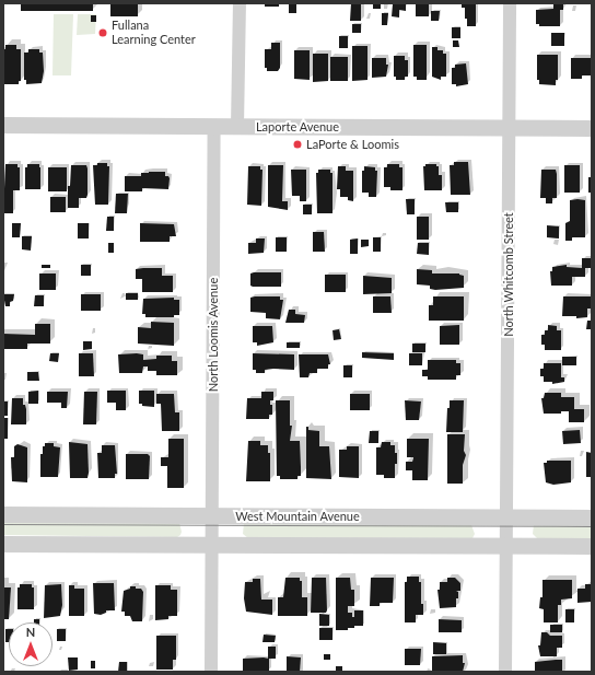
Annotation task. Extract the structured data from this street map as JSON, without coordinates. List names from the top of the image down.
{
  "streets": {
    "street": [
      "Laporte Avenue",
      "North Whitcomb Street",
      "North Loomis Avenue",
      "West Mountain Avenue"
    ]
  },
  "crossings": [
    ["Laporte Avenue", "North Whitcomb Street"],
    ["Laporte Avenue", "North Loomis Avenue"],
    ["North Whitcomb Street", "West Mountain Avenue"],
    ["North Loomis Avenue", "West Mountain Avenue"]
  ],
  "places": ["Fullana Learning Center", "LaPorte & Loomis"],
  "north": "top"
}
